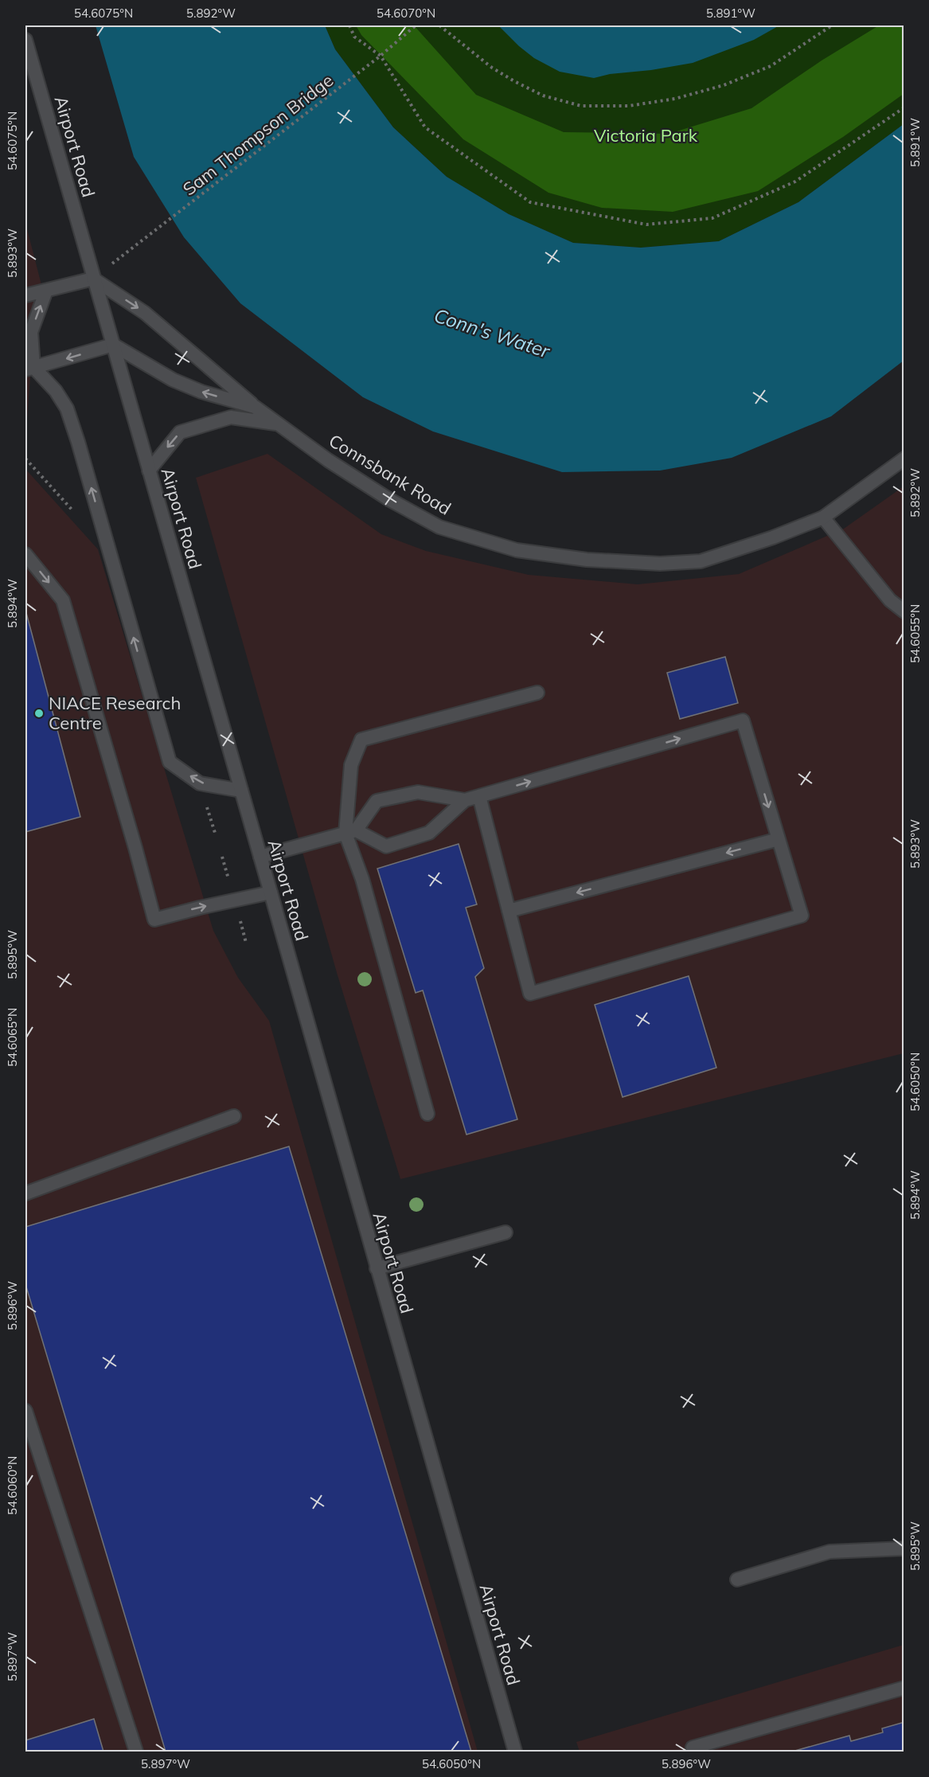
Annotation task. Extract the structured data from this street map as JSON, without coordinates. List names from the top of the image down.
{
  "streets": {
    "street": ["Airport Road", "Connsbank Road"],
    "path": ["Sam Thompson Bridge"]
  },
  "crossings": [
    ["Sam Thompson Bridge", "Airport Road"],
    ["Airport Road", "Connsbank Road"]
  ],
  "water": ["Conn's Water"],
  "parks": ["Victoria Park"],
  "places": ["NIACE Research Centre"],
  "coordinates": [
    "54.6075°N",
    "5.892°W",
    "54.6070°N",
    "5.891°W",
    "5.893°W",
    "5.894°W",
    "54.6055°N",
    "5.895°W",
    "54.6065°N",
    "54.6050°N",
    "5.896°W",
    "54.6060°N",
    "5.897°W"
  ]
}
